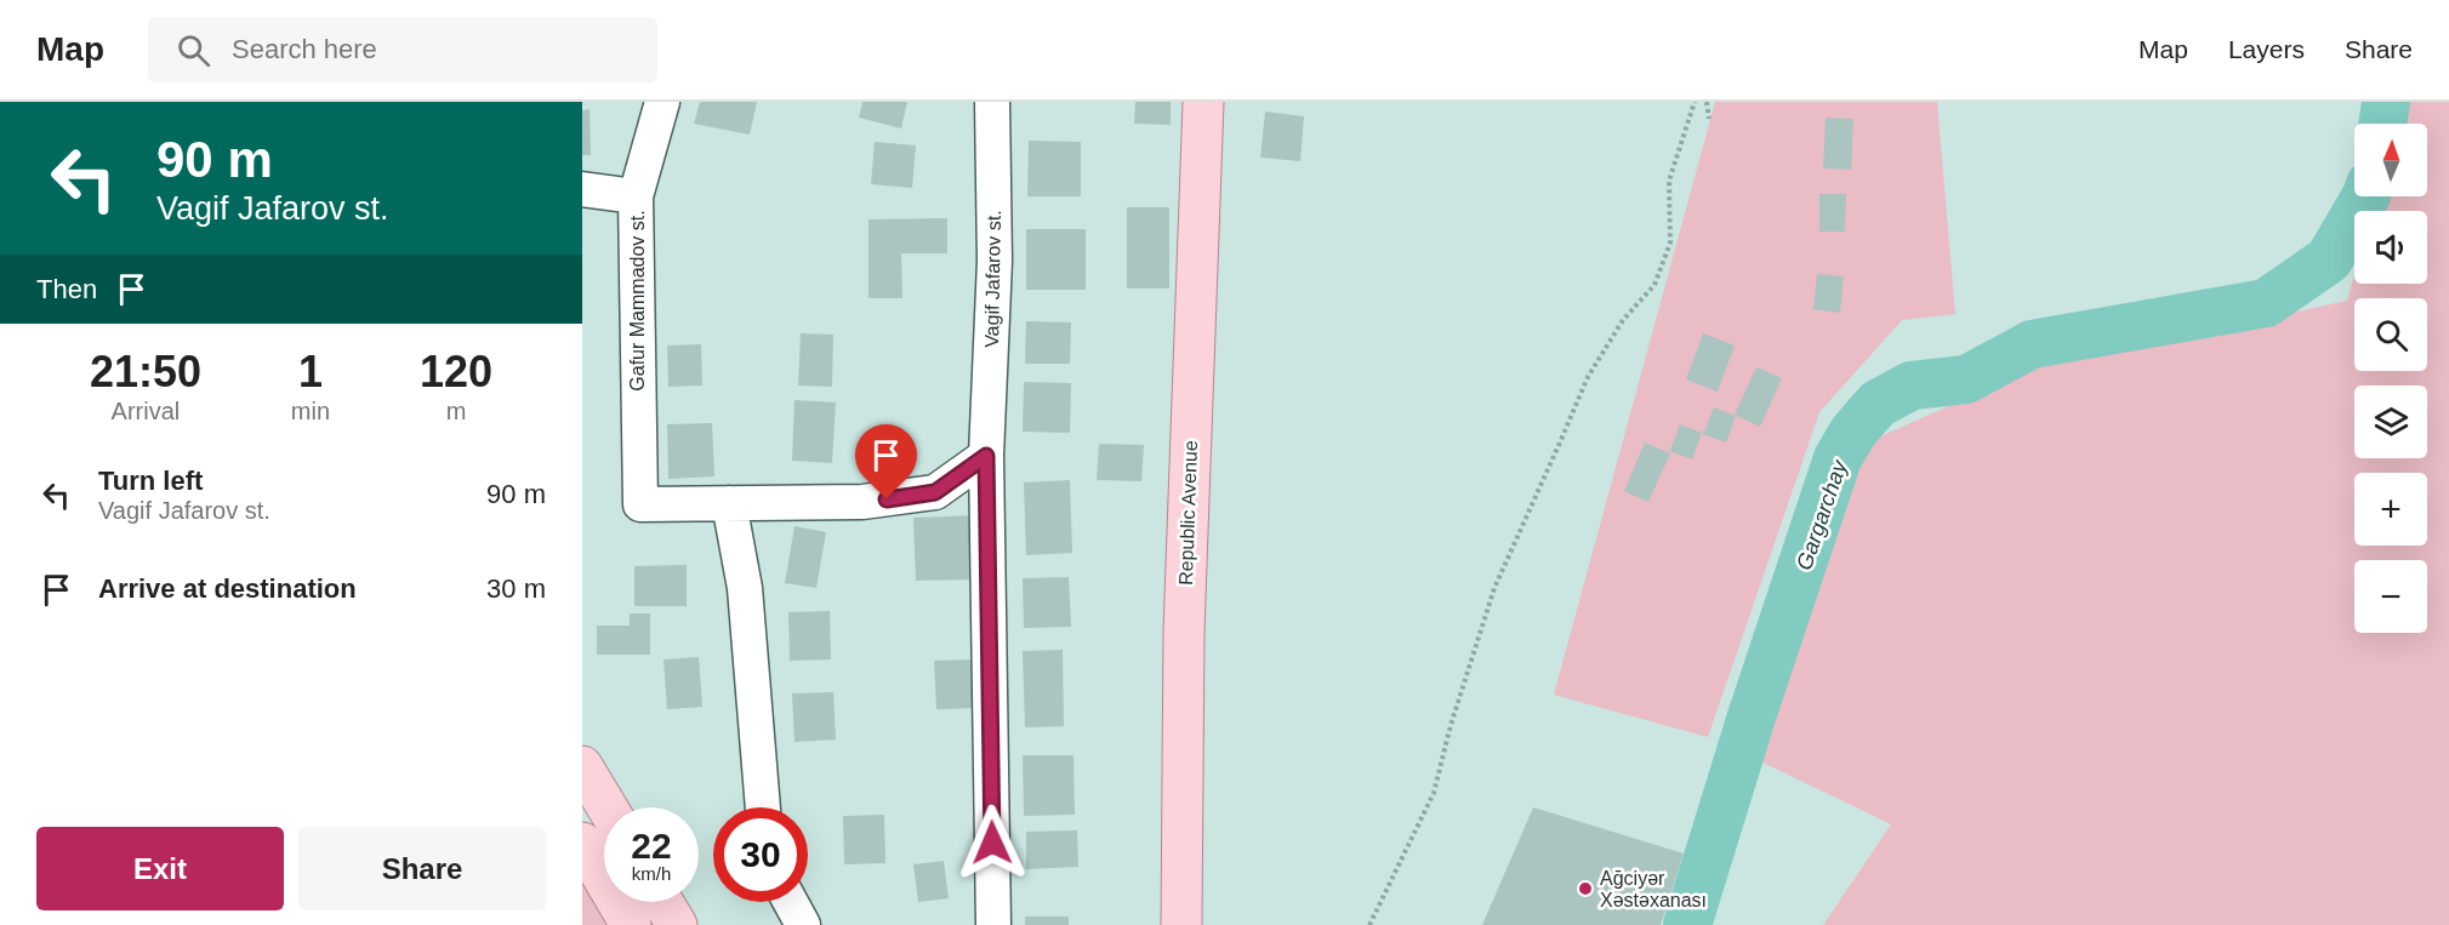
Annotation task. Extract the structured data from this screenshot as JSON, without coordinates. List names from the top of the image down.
{
  "streets": {
    "main road": ["Republic Avenue"],
    "street": ["Vagif Jafarov st.", "Gafur Mammadov st."]
  },
  "water": ["Gargarchay"],
  "places": ["Ağciyər Xəstəxanası"],
  "north": "top",
  "page": {
    "header": "Map",
    "search": "Search here",
    "nav": ["Map", "Layers", "Share"],
    "turn": ["90 m", "Vagif Jafarov st."],
    "map_buttons": ["+", "−"],
    "then": "Then",
    "eta": [
      "21:50",
      "Arrival",
      "1",
      "min",
      "120",
      "m"
    ],
    "list": [
      {
        "name": "Turn left",
        "note": "Vagif Jafarov st.",
        "value": "90 m"
      },
      {
        "name": "Arrive at destination",
        "value": "30 m"
      }
    ],
    "speed": "22 km/h",
    "limit": "30",
    "buttons": ["Exit", "Share"]
  }
}
